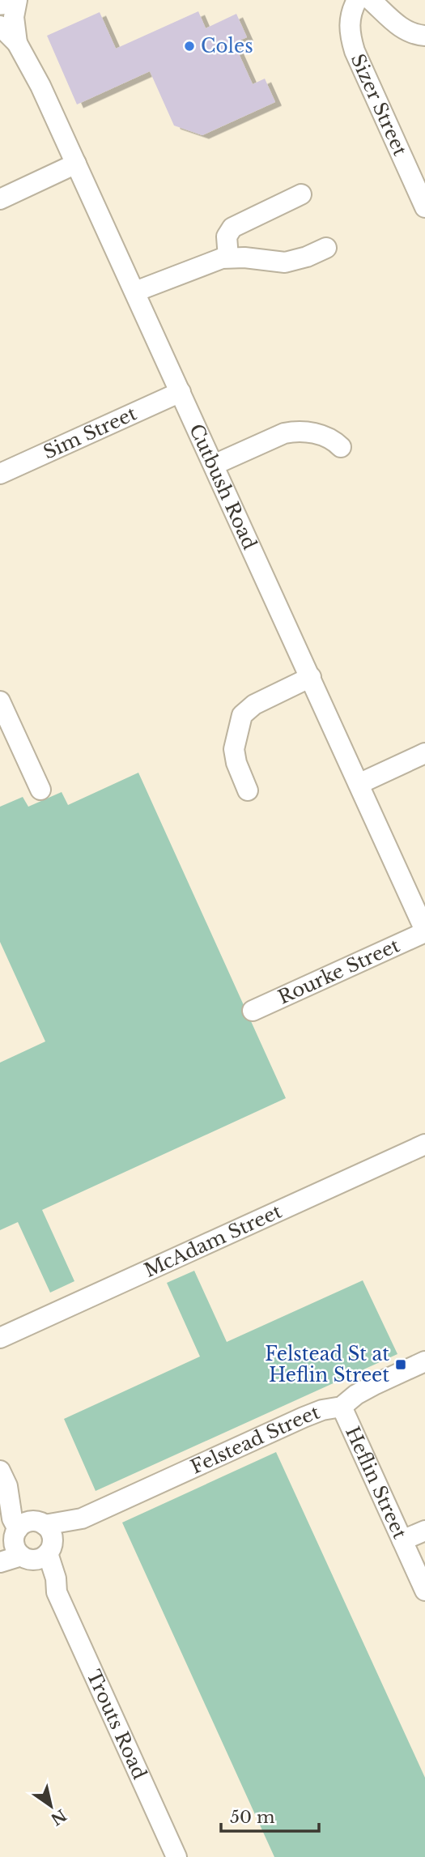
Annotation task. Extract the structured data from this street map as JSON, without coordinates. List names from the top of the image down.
{
  "streets": {
    "street": [
      "Sizer Street",
      "Sim Street",
      "Cutbush Road",
      "Rourke Street",
      "McAdam Street",
      "Felstead Street",
      "Heflin Street",
      "Trouts Road"
    ]
  },
  "crossings": [
    ["Sim Street", "Cutbush Road"],
    ["Cutbush Road", "Rourke Street"],
    ["Felstead Street", "Heflin Street"],
    ["Felstead Street", "Trouts Road"]
  ],
  "places": {
    "other": ["Coles"],
    "transit": ["Felstead St at Heflin Street"]
  },
  "scale_bar": "50 m",
  "north": "bottom right"
}
